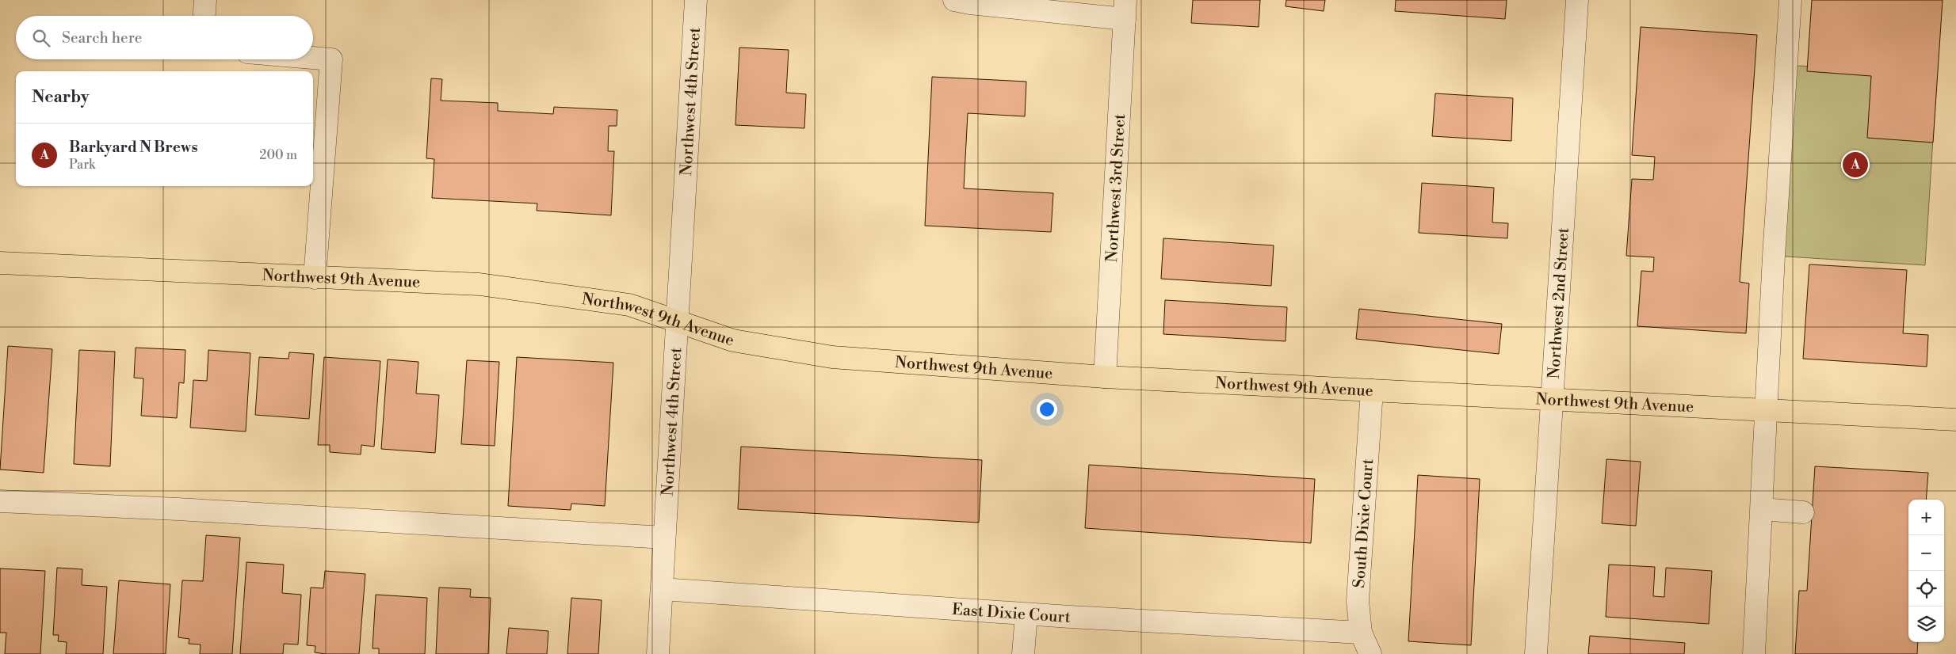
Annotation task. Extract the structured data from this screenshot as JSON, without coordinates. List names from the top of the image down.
{
  "streets": {
    "main road": ["Northwest 9th Avenue"],
    "street": [
      "Northwest 4th Street",
      "Northwest 3rd Street",
      "Northwest 2nd Street",
      "South Dixie Court",
      "East Dixie Court"
    ]
  },
  "crossings": [
    ["Northwest 4th Street", "Northwest 9th Avenue"],
    ["Northwest 4th Street", "East Dixie Court"],
    ["Northwest 3rd Street", "Northwest 9th Avenue"],
    ["Northwest 9th Avenue", "Northwest 2nd Street"],
    ["Northwest 9th Avenue", "South Dixie Court"],
    ["South Dixie Court", "East Dixie Court"]
  ],
  "page": {
    "search": "Search here",
    "heading": "Nearby",
    "list": [
      {
        "mark": "A",
        "name": "Barkyard N Brews",
        "note": "Park",
        "value": "200 m"
      }
    ],
    "pins": "A",
    "map_buttons": ["+", "−"]
  }
}
